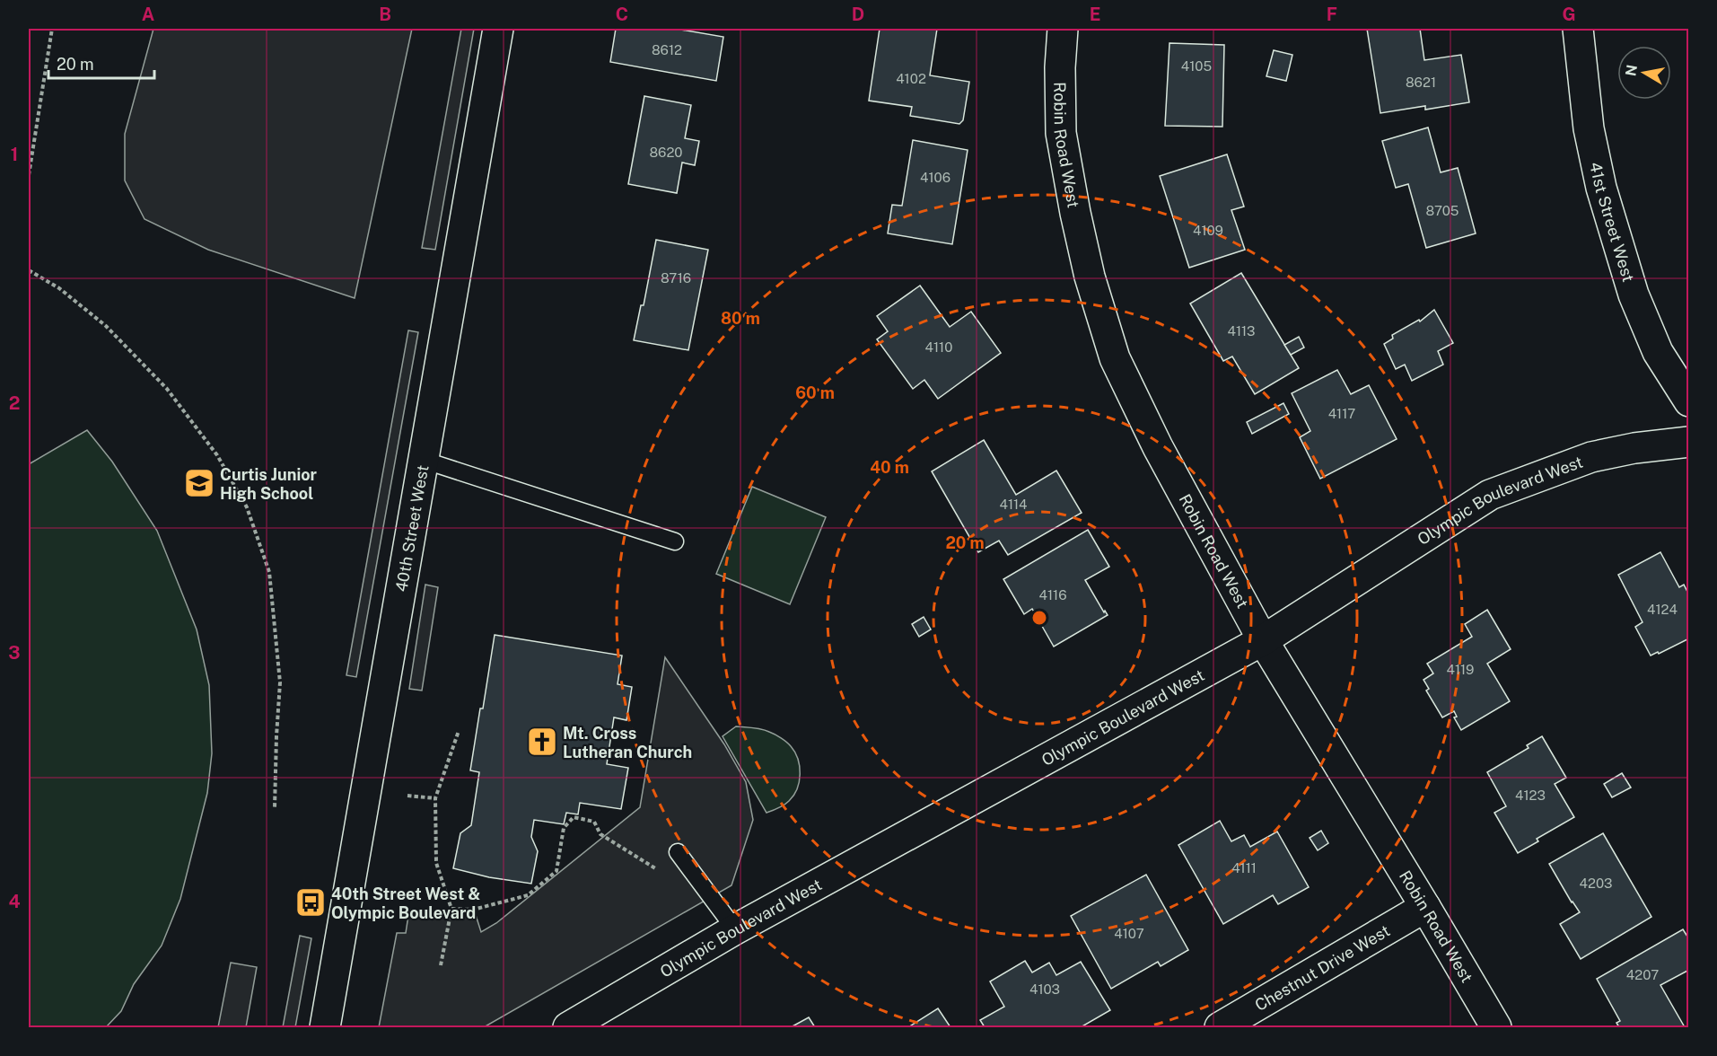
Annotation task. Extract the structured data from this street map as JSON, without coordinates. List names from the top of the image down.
{
  "streets": {
    "street": [
      "Robin Road West",
      "41st Street West",
      "Olympic Boulevard West",
      "40th Street West",
      "Chestnut Drive West"
    ]
  },
  "crossings": [
    ["Robin Road West", "Olympic Boulevard West"],
    ["Robin Road West", "Chestnut Drive West"]
  ],
  "places": {
    "school or university": ["Curtis Junior High School"],
    "church": ["Mt. Cross Lutheran Church"],
    "bus stop": ["40th Street West & Olympic Boulevard"]
  },
  "house_numbers": [
    "8612",
    "4105",
    "4102",
    "8621",
    "8620",
    "4106",
    "8705",
    "4109",
    "8716",
    "4113",
    "4110",
    "4117",
    "4114",
    "4116",
    "4124",
    "4119",
    "4123",
    "4111",
    "4203",
    "4107",
    "4207",
    "4103"
  ],
  "scale_bar": "20 m",
  "north": "left",
  "grid": {
    "columns": [
      "A",
      "B",
      "C",
      "D",
      "E",
      "F",
      "G"
    ],
    "rows": [
      "1",
      "2",
      "3",
      "4"
    ]
  },
  "rings": [
    "80 m",
    "60 m",
    "40 m",
    "20 m"
  ]
}
